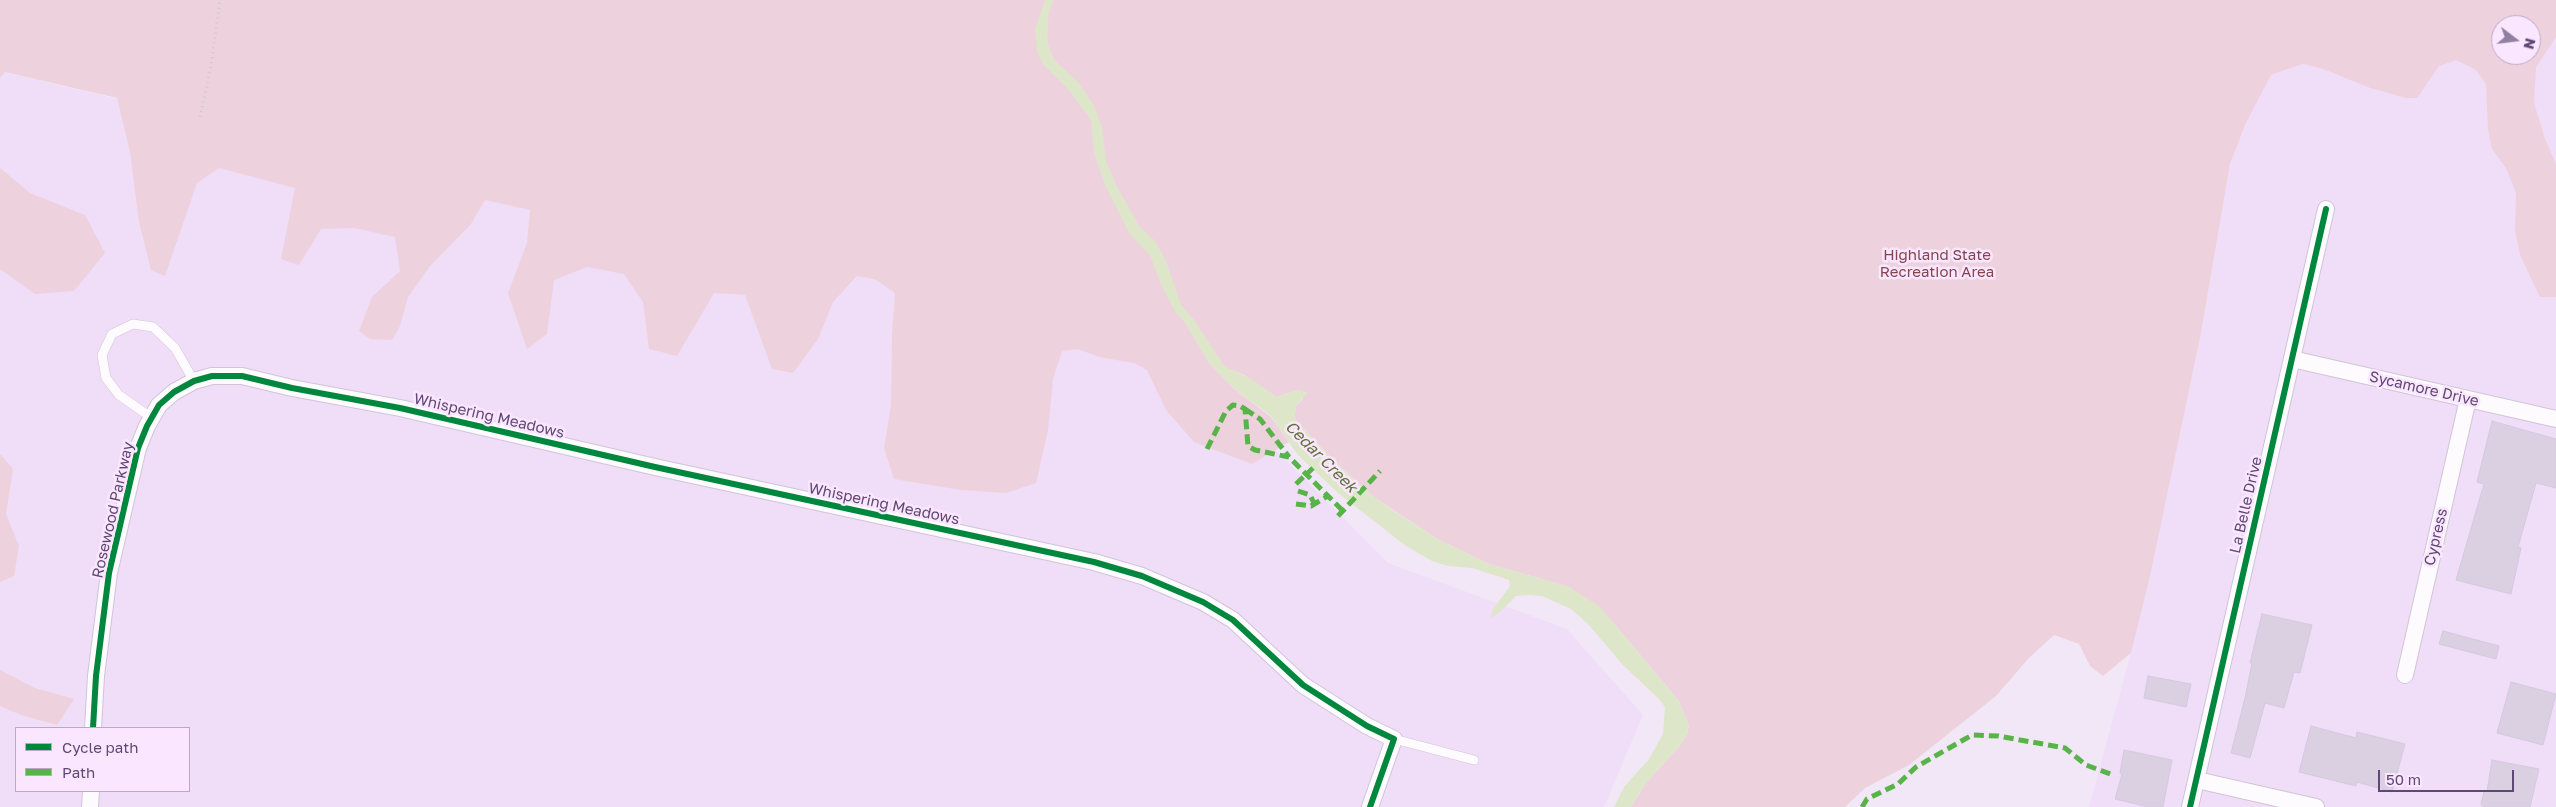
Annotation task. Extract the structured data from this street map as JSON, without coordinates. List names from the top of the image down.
{
  "streets": {
    "street": [
      "Sycamore Drive",
      "Whispering Meadows",
      "La Belle Drive",
      "Rosewood Parkway",
      "Cypress"
    ]
  },
  "crossings": [
    ["Sycamore Drive", "La Belle Drive"],
    ["Sycamore Drive", "Cypress"],
    ["Whispering Meadows", "Rosewood Parkway"]
  ],
  "water": ["Cedar Creek"],
  "parks": ["Highland State Recreation Area"],
  "legend": ["Cycle path", "Path"],
  "scale_bar": "50 m",
  "north": "right"
}
